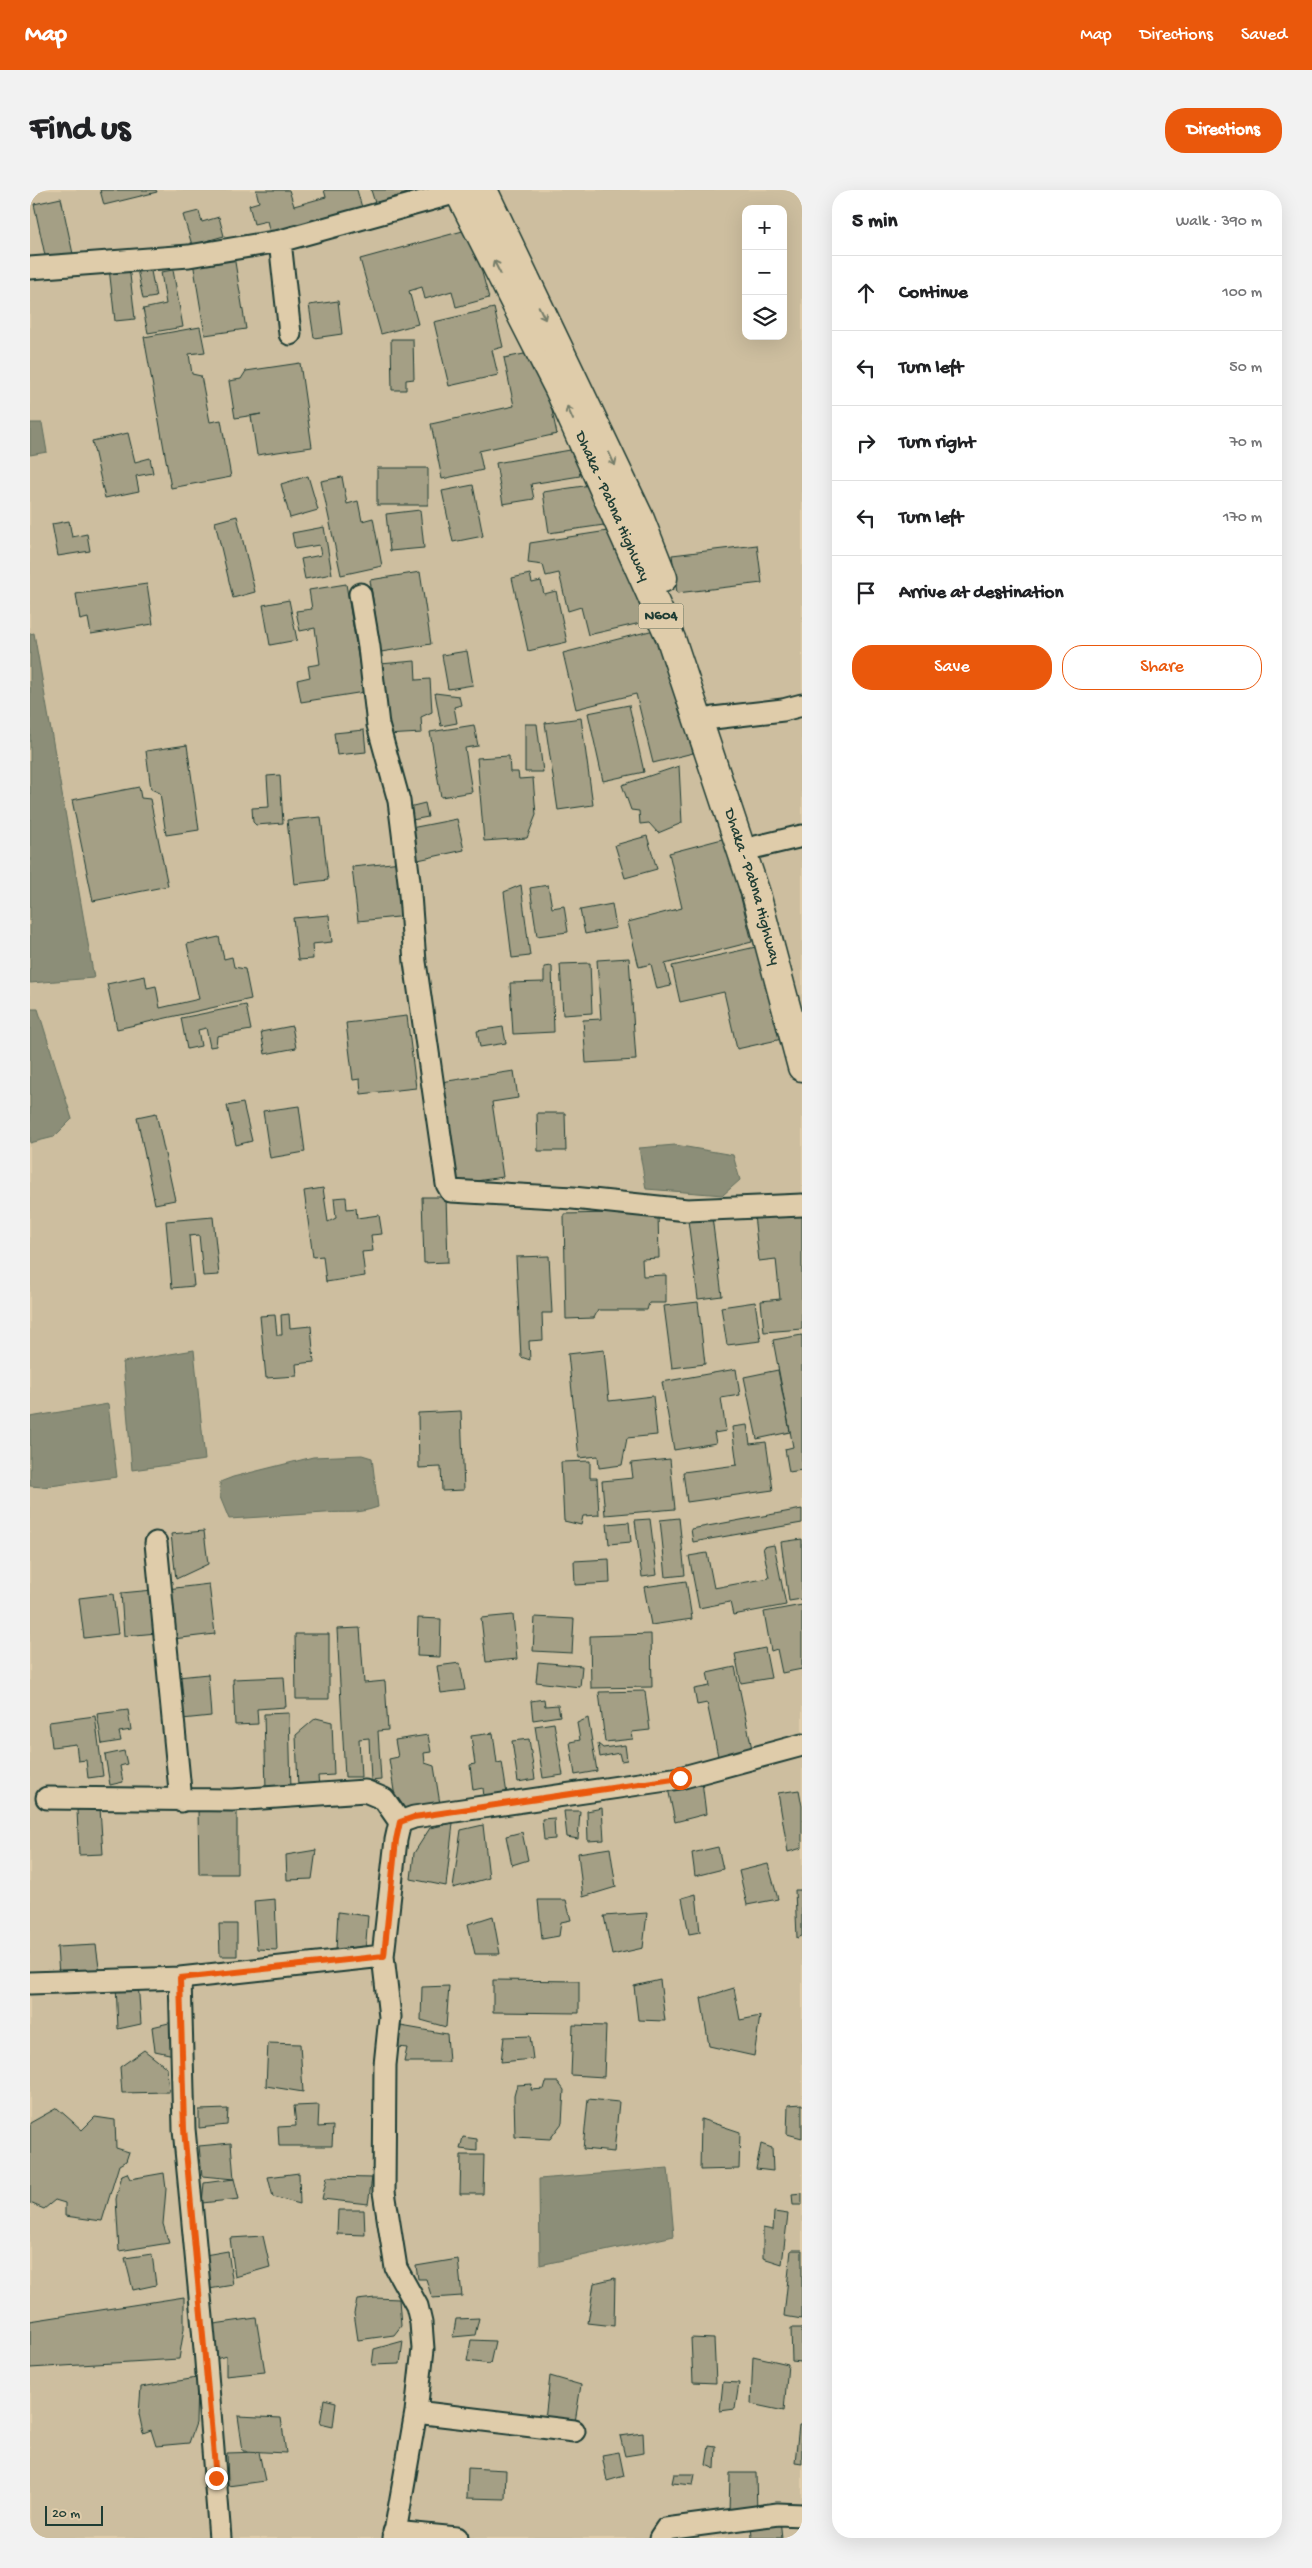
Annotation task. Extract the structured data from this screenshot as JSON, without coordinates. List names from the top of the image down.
{
  "streets": {
    "highway": ["Dhaka - Pabna Highway", "N604"]
  },
  "scale_bar": "20 m",
  "page": {
    "header": "Map",
    "nav": ["Map", "Directions", "Saved"],
    "buttons": [
      "Directions",
      ["Save", "Share"]
    ],
    "title": "Find us",
    "heading": ["5 min", "Walk · 390 m"],
    "map_buttons": ["+", "−"],
    "list": [
      ["Continue", "100 m"],
      ["Turn left", "50 m"],
      ["Turn right", "70 m"],
      ["Turn left", "170 m"],
      "Arrive at destination"
    ],
    "scale": "20 m"
  }
}
